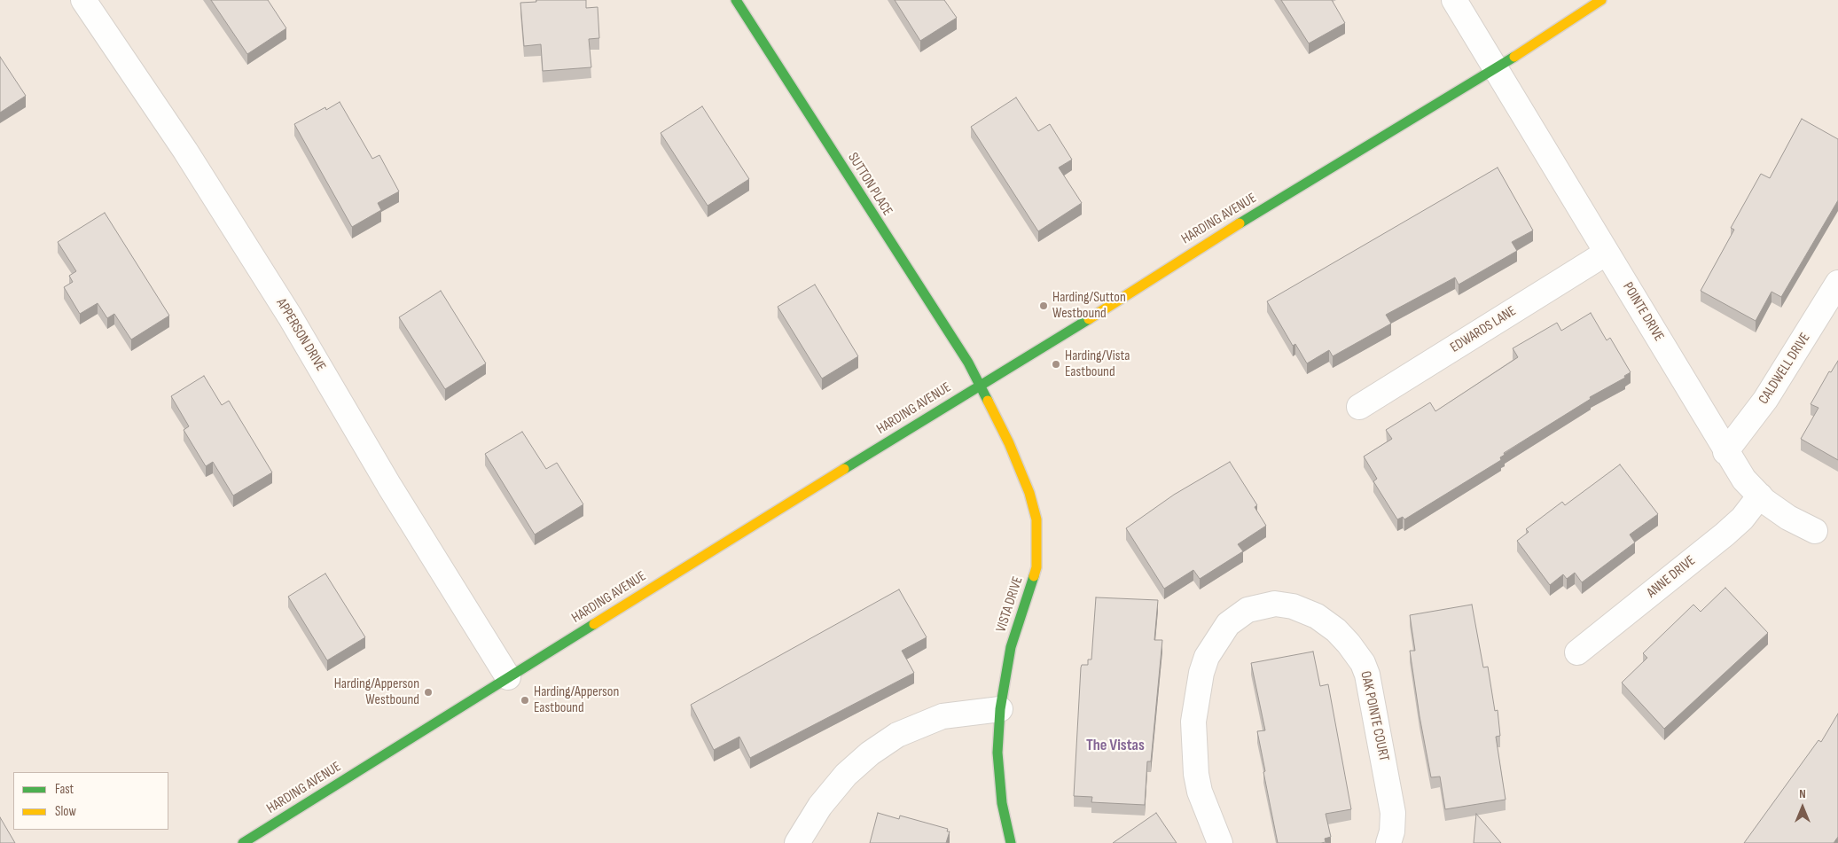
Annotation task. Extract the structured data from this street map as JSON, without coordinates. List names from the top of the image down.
{
  "streets": {
    "main road": ["SUTTON PLACE", "HARDING AVENUE", "VISTA DRIVE"],
    "street": [
      "POINTE DRIVE",
      "EDWARDS LANE",
      "APPERSON DRIVE",
      "CALDWELL DRIVE",
      "ANNE DRIVE",
      "OAK POINTE COURT"
    ]
  },
  "crossings": [
    ["SUTTON PLACE", "HARDING AVENUE"],
    ["SUTTON PLACE", "VISTA DRIVE"],
    ["HARDING AVENUE", "POINTE DRIVE"],
    ["HARDING AVENUE", "APPERSON DRIVE"],
    ["HARDING AVENUE", "VISTA DRIVE"],
    ["POINTE DRIVE", "EDWARDS LANE"],
    ["POINTE DRIVE", "CALDWELL DRIVE"],
    ["POINTE DRIVE", "ANNE DRIVE"]
  ],
  "districts": ["The Vistas"],
  "places": [
    "Harding/Sutton Westbound",
    "Harding/Vista Eastbound",
    "Harding/Apperson Westbound",
    "Harding/Apperson Eastbound"
  ],
  "legend": ["Fast", "Slow"],
  "north": "top"
}
